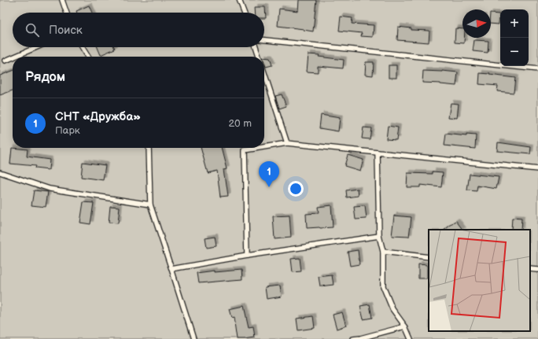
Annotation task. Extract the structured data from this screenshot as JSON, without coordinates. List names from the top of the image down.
{
  "north": "right",
  "page": {
    "map_buttons": ["+", "−"],
    "search": "Поиск",
    "heading": "Рядом",
    "list": [
      {
        "mark": "1",
        "name": "СНТ «Дружба»",
        "note": "Парк",
        "value": "20 m"
      }
    ],
    "pins": "1"
  }
}
